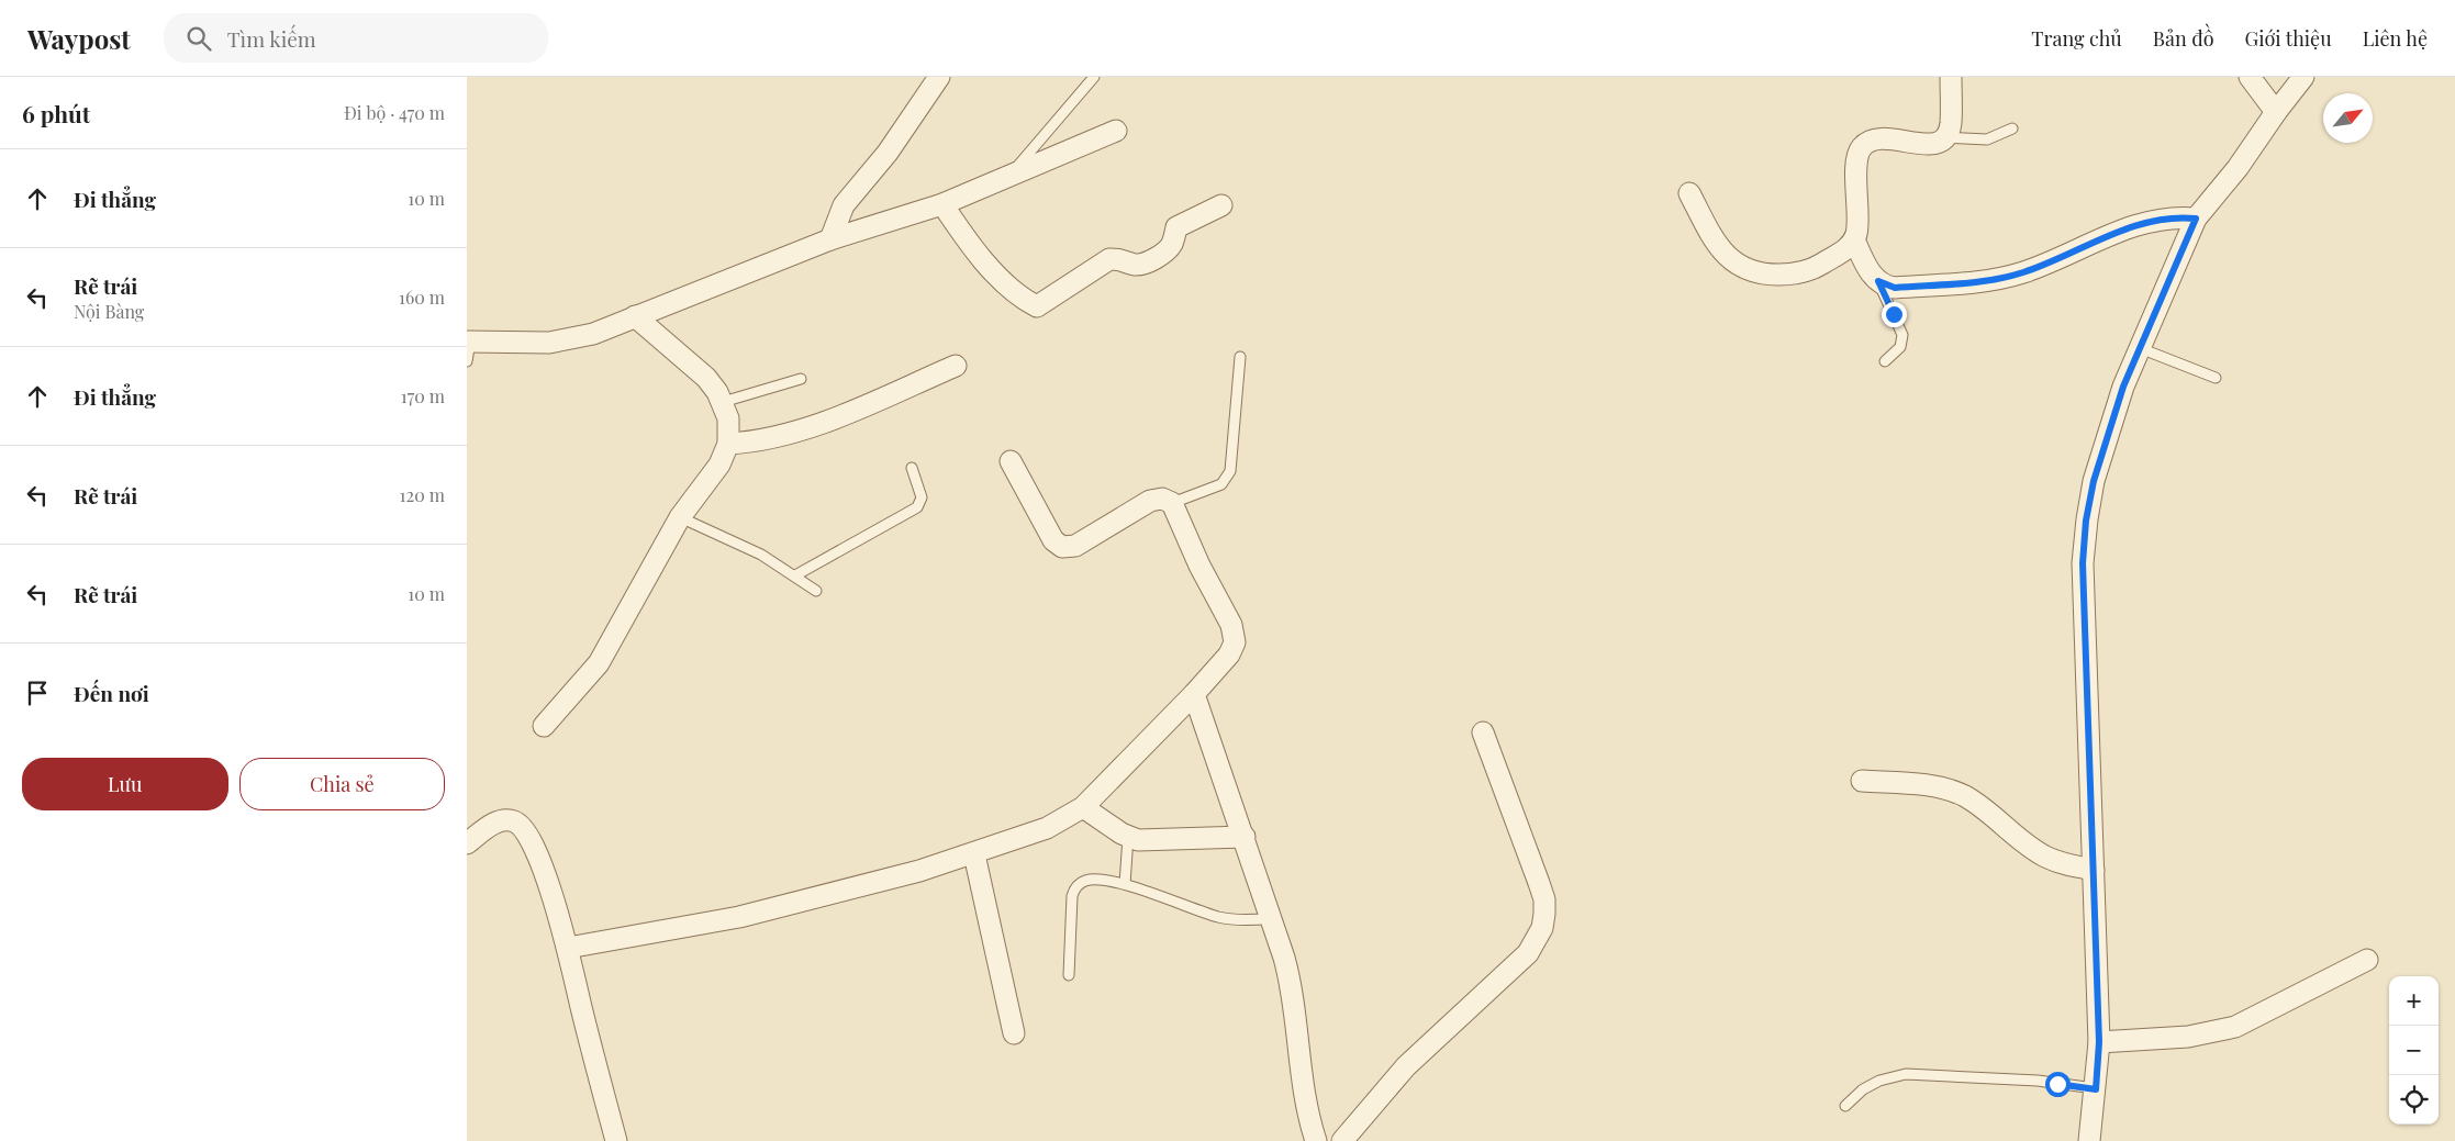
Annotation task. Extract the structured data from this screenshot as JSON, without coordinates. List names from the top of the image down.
{
  "north": "top right",
  "page": {
    "header": "Waypost",
    "search": "Tìm kiếm",
    "nav": [
      "Trang chủ",
      "Bản đồ",
      "Giới thiệu",
      "Liên hệ"
    ],
    "heading": ["6 phút", "Đi bộ · 470 m"],
    "list": [
      ["Đi thẳng", "10 m"],
      ["Rẽ trái", "Nội Bàng", "160 m"],
      ["Đi thẳng", "170 m"],
      ["Rẽ trái", "120 m"],
      ["Rẽ trái", "10 m"],
      "Đến nơi"
    ],
    "buttons": ["Lưu", "Chia sẻ"],
    "map_buttons": ["+", "−"]
  }
}
